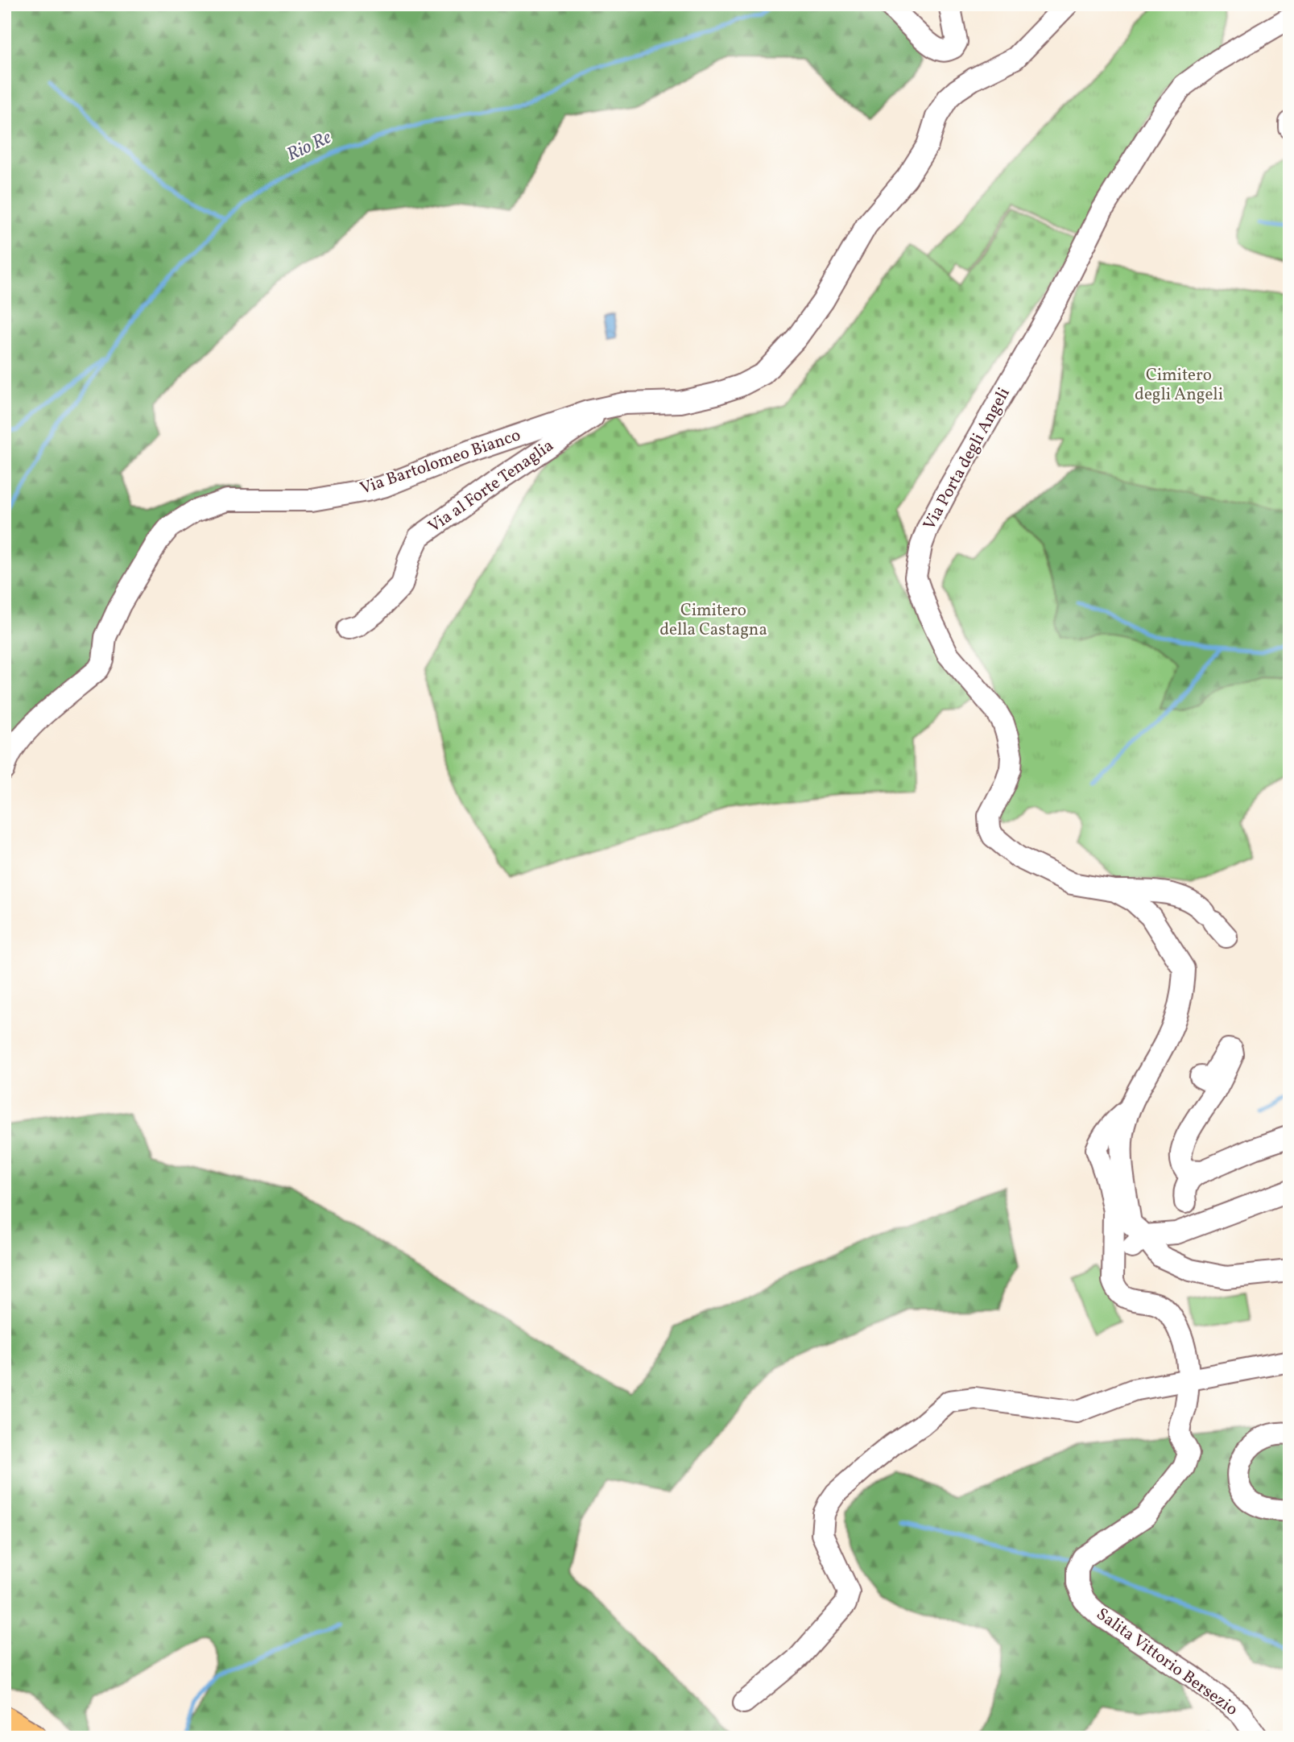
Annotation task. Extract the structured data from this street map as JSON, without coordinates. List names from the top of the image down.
{
  "streets": {
    "street": [
      "Via Porta degli Angeli",
      "Via Bartolomeo Bianco",
      "Via al Forte Tenaglia",
      "Salita Vittorio Bersezio"
    ]
  },
  "crossings": [
    ["Via Porta degli Angeli", "Salita Vittorio Bersezio"],
    ["Via Bartolomeo Bianco", "Via al Forte Tenaglia"]
  ],
  "water": ["Rio Re"],
  "parks": ["Cimitero degli Angeli", "Cimitero della Castagna"]
}
